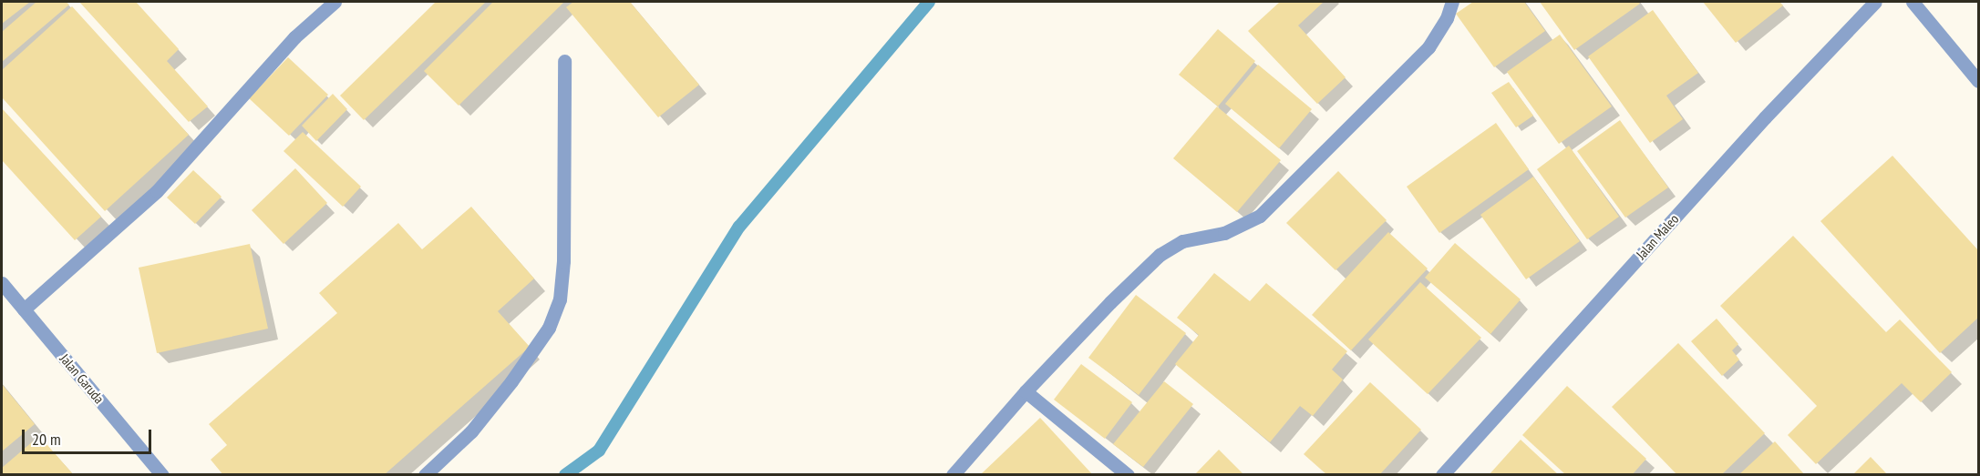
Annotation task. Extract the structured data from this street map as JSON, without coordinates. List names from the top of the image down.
{
  "streets": {
    "street": ["Jalan Maleo", "Jalan Garuda"]
  },
  "scale_bar": "20 m"
}
